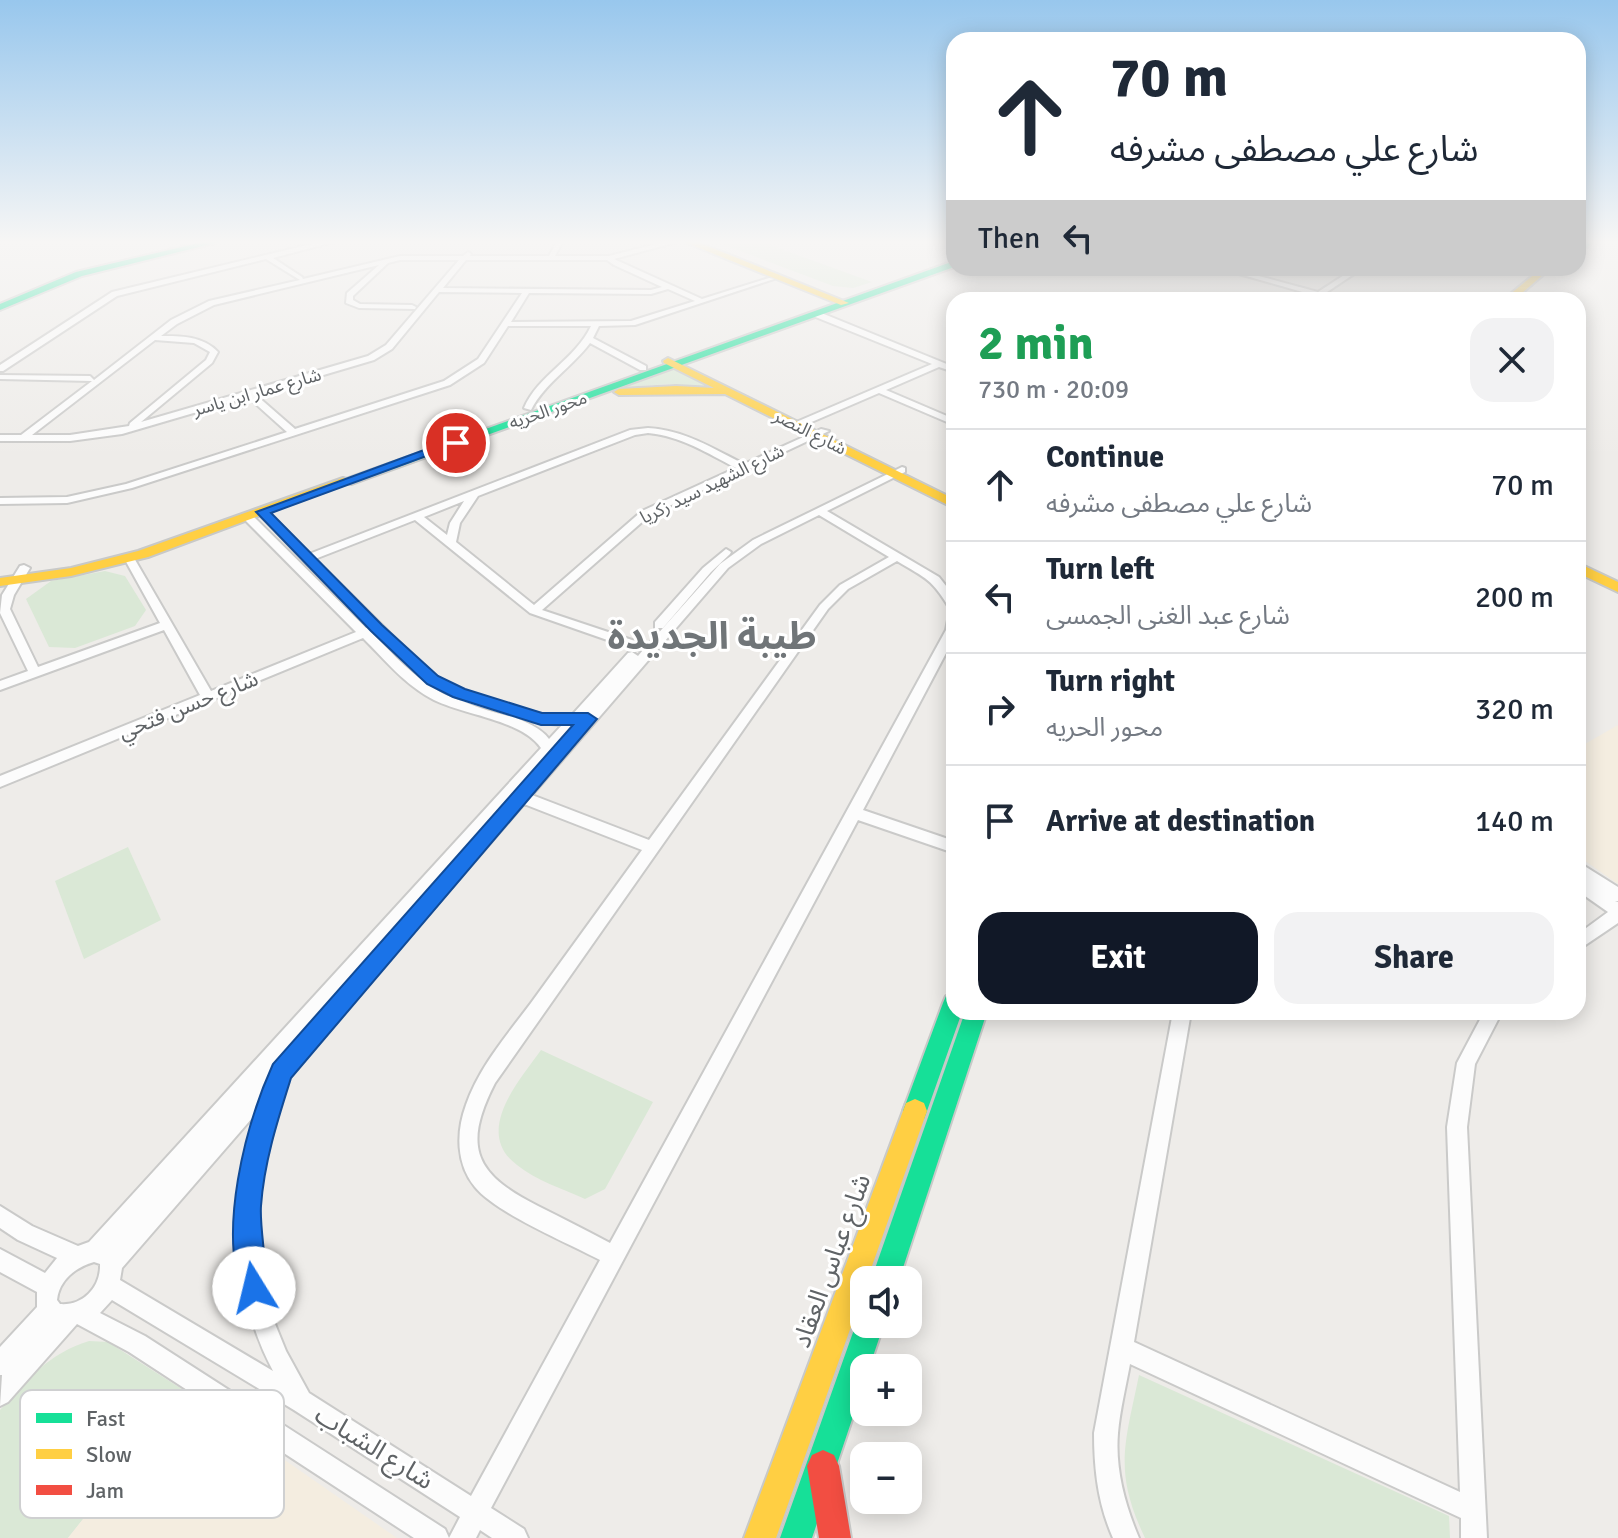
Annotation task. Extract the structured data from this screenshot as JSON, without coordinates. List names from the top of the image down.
{
  "streets": {
    "main road": ["محور الحريه", "شارع النصر", "شارع عباس العقاد"],
    "street": [
      "شارع عمار ابن ياسر",
      "شارع الشهيد سيد زكريا",
      "شارع حسن فتحي",
      "شارع الشباب"
    ]
  },
  "crossings": [
    ["محور الحريه", "شارع النصر"],
    ["شارع النصر", "شارع الشهيد سيد زكريا"]
  ],
  "districts": ["طيبة الجديدة"],
  "legend": ["Fast", "Slow", "Jam"],
  "page": {
    "turn": ["70 m", "شارع علي مصطفى مشرفه"],
    "then": "Then",
    "heading": ["2 min", "730 m · 20:09"],
    "list": [
      {
        "name": "Continue",
        "note": "شارع علي مصطفى مشرفه",
        "value": "70 m"
      },
      {
        "name": "Turn left",
        "note": "شارع عبد الغنى الجمسى",
        "value": "200 m"
      },
      {
        "name": "Turn right",
        "note": "محور الحريه",
        "value": "320 m"
      },
      {
        "name": "Arrive at destination",
        "value": "140 m"
      }
    ],
    "buttons": ["Exit", "Share"],
    "map_buttons": ["+", "−"]
  }
}
